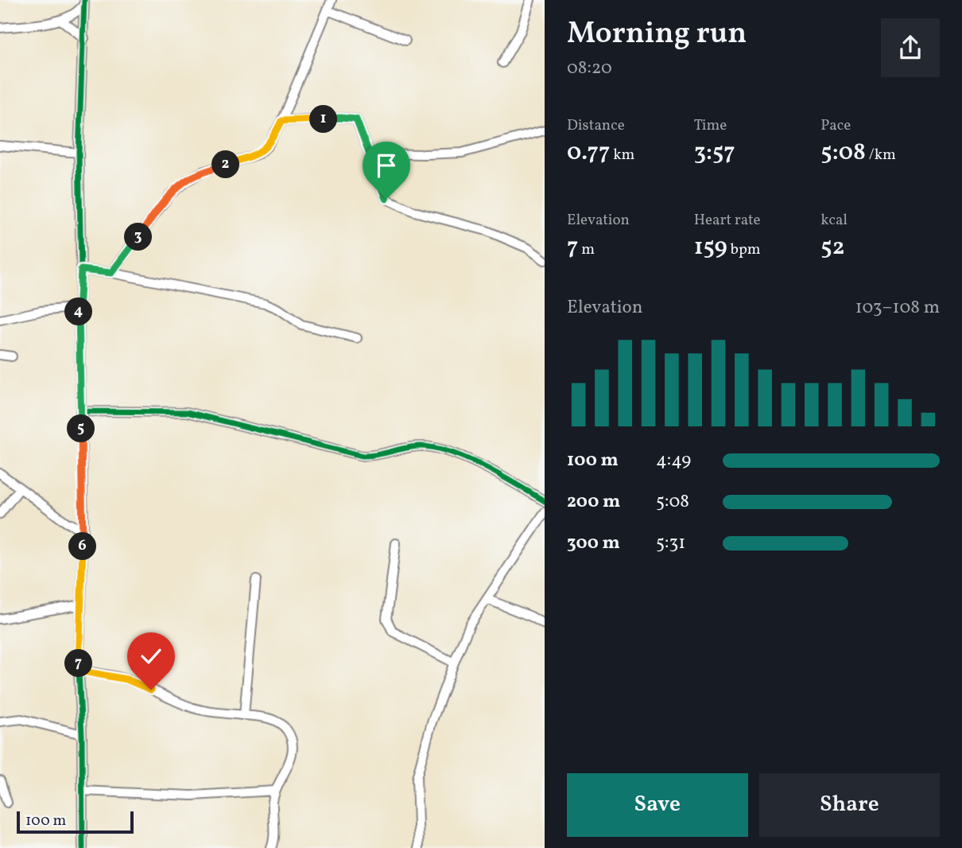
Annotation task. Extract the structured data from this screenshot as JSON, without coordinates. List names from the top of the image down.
{
  "scale_bar": "100 m",
  "page": {
    "heading": ["Morning run", "08:20"],
    "stats": [
      ["Distance", "0.77 km"],
      ["Time", "3:57"],
      ["Pace", "5:08 /km"],
      ["Elevation", "7 m"],
      ["Heart rate", "159 bpm"],
      ["kcal", "52"]
    ],
    "pins": [
      "1",
      "2",
      "3",
      "4",
      "5",
      "6",
      "7"
    ],
    "chart": ["Elevation", "103–108 m"],
    "list": [
      {
        "name": "100 m",
        "note": "4:49"
      },
      {
        "name": "200 m",
        "note": "5:08"
      },
      {
        "name": "300 m",
        "note": "5:31"
      }
    ],
    "buttons": ["Save", "Share"],
    "scale": "100 m"
  }
}
